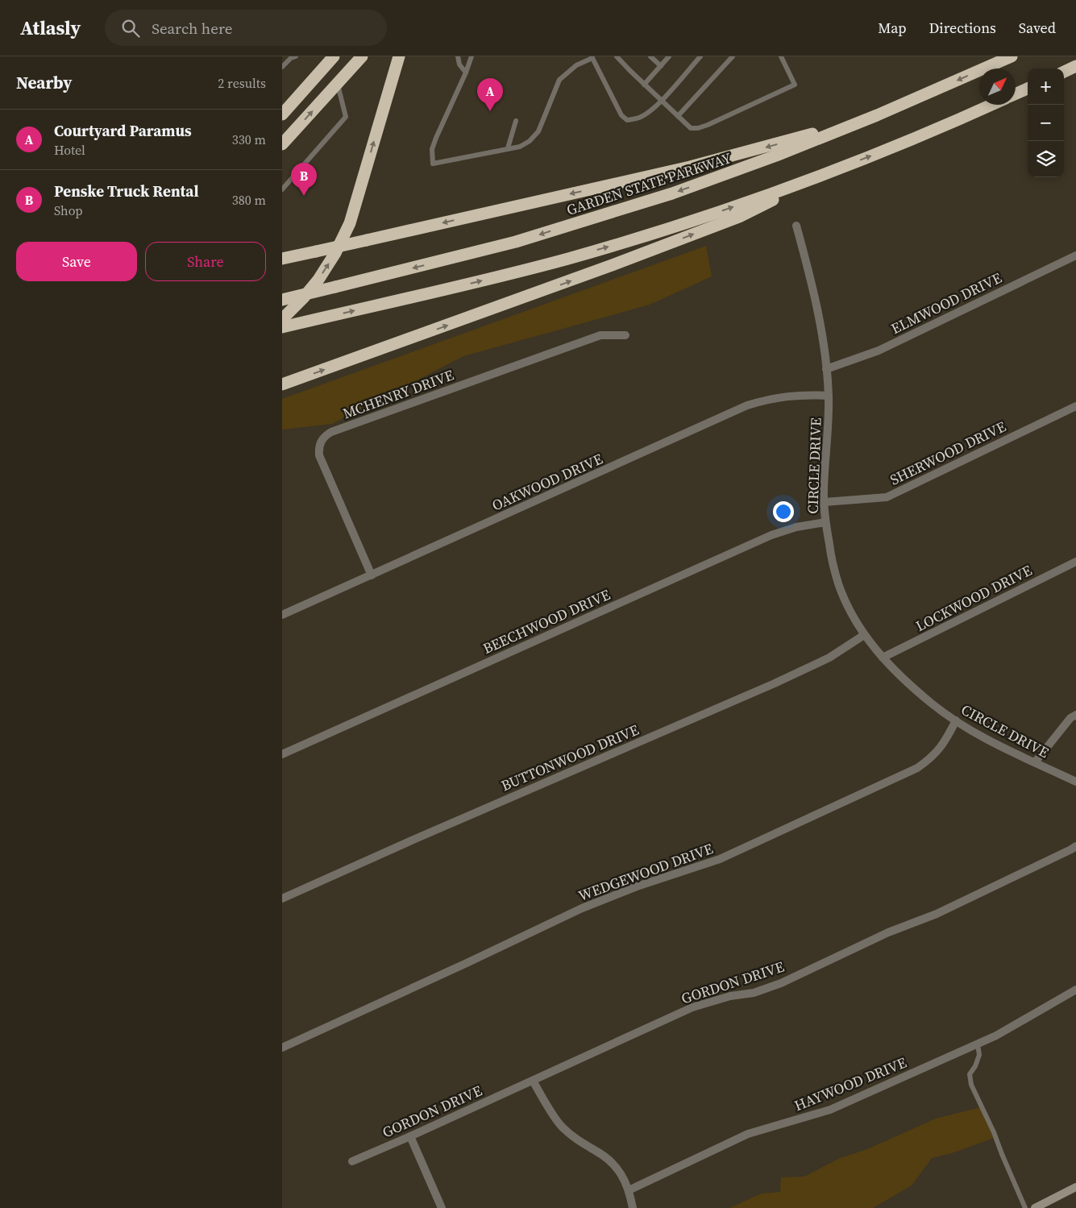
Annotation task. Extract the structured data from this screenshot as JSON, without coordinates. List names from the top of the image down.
{
  "streets": {
    "highway": ["GARDEN STATE PARKWAY"],
    "street": [
      "ELMWOOD DRIVE",
      "MCHENRY DRIVE",
      "SHERWOOD DRIVE",
      "CIRCLE DRIVE",
      "OAKWOOD DRIVE",
      "LOCKWOOD DRIVE",
      "BEECHWOOD DRIVE",
      "BUTTONWOOD DRIVE",
      "WEDGEWOOD DRIVE",
      "GORDON DRIVE",
      "HAYWOOD DRIVE"
    ]
  },
  "crossings": [
    ["ELMWOOD DRIVE", "CIRCLE DRIVE"],
    ["MCHENRY DRIVE", "OAKWOOD DRIVE"],
    ["SHERWOOD DRIVE", "CIRCLE DRIVE"],
    ["CIRCLE DRIVE", "OAKWOOD DRIVE"],
    ["CIRCLE DRIVE", "LOCKWOOD DRIVE"],
    ["CIRCLE DRIVE", "BEECHWOOD DRIVE"],
    ["CIRCLE DRIVE", "BUTTONWOOD DRIVE"],
    ["CIRCLE DRIVE", "WEDGEWOOD DRIVE"]
  ],
  "north": "top right",
  "page": {
    "header": "Atlasly",
    "search": "Search here",
    "nav": ["Map", "Directions", "Saved"],
    "heading": ["Nearby", "2 results"],
    "map_buttons": ["+", "−"],
    "pins": ["A", "B"],
    "list": [
      {
        "mark": "A",
        "name": "Courtyard Paramus",
        "note": "Hotel",
        "value": "330 m"
      },
      {
        "mark": "B",
        "name": "Penske Truck Rental",
        "note": "Shop",
        "value": "380 m"
      }
    ],
    "buttons": ["Save", "Share"]
  }
}
